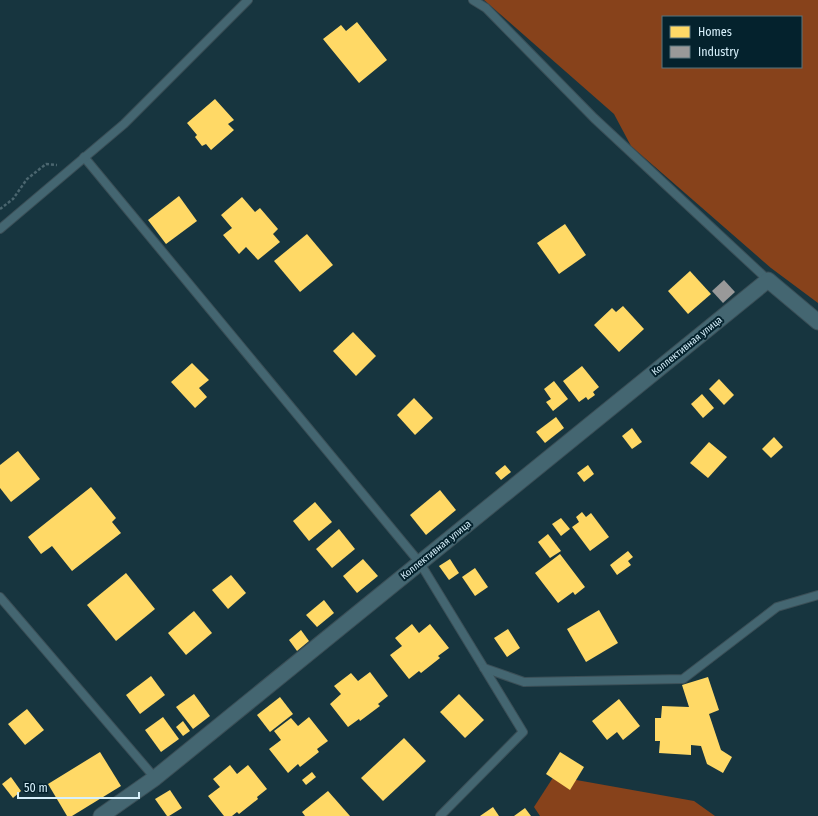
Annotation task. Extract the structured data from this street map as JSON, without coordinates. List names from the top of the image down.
{
  "streets": {
    "street": ["Коллективная улица"]
  },
  "legend": ["Homes", "Industry"],
  "scale_bar": "50 m"
}
